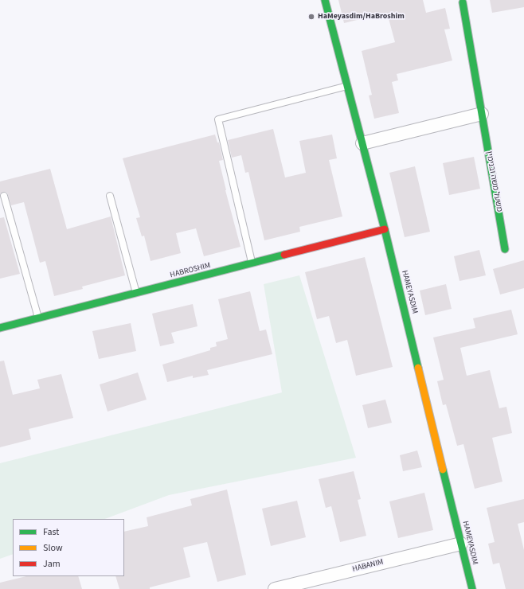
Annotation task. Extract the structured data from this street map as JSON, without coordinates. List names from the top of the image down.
{
  "streets": {
    "street": [
      "משעל משה ובנימין",
      "HABROSHIM",
      "HAMEYASDIM",
      "HABANIM"
    ]
  },
  "crossings": [
    ["HABROSHIM", "HAMEYASDIM"],
    ["HAMEYASDIM", "HABANIM"]
  ],
  "places": ["HaMeyasdim/HaBroshim"],
  "legend": ["Fast", "Slow", "Jam"]
}
